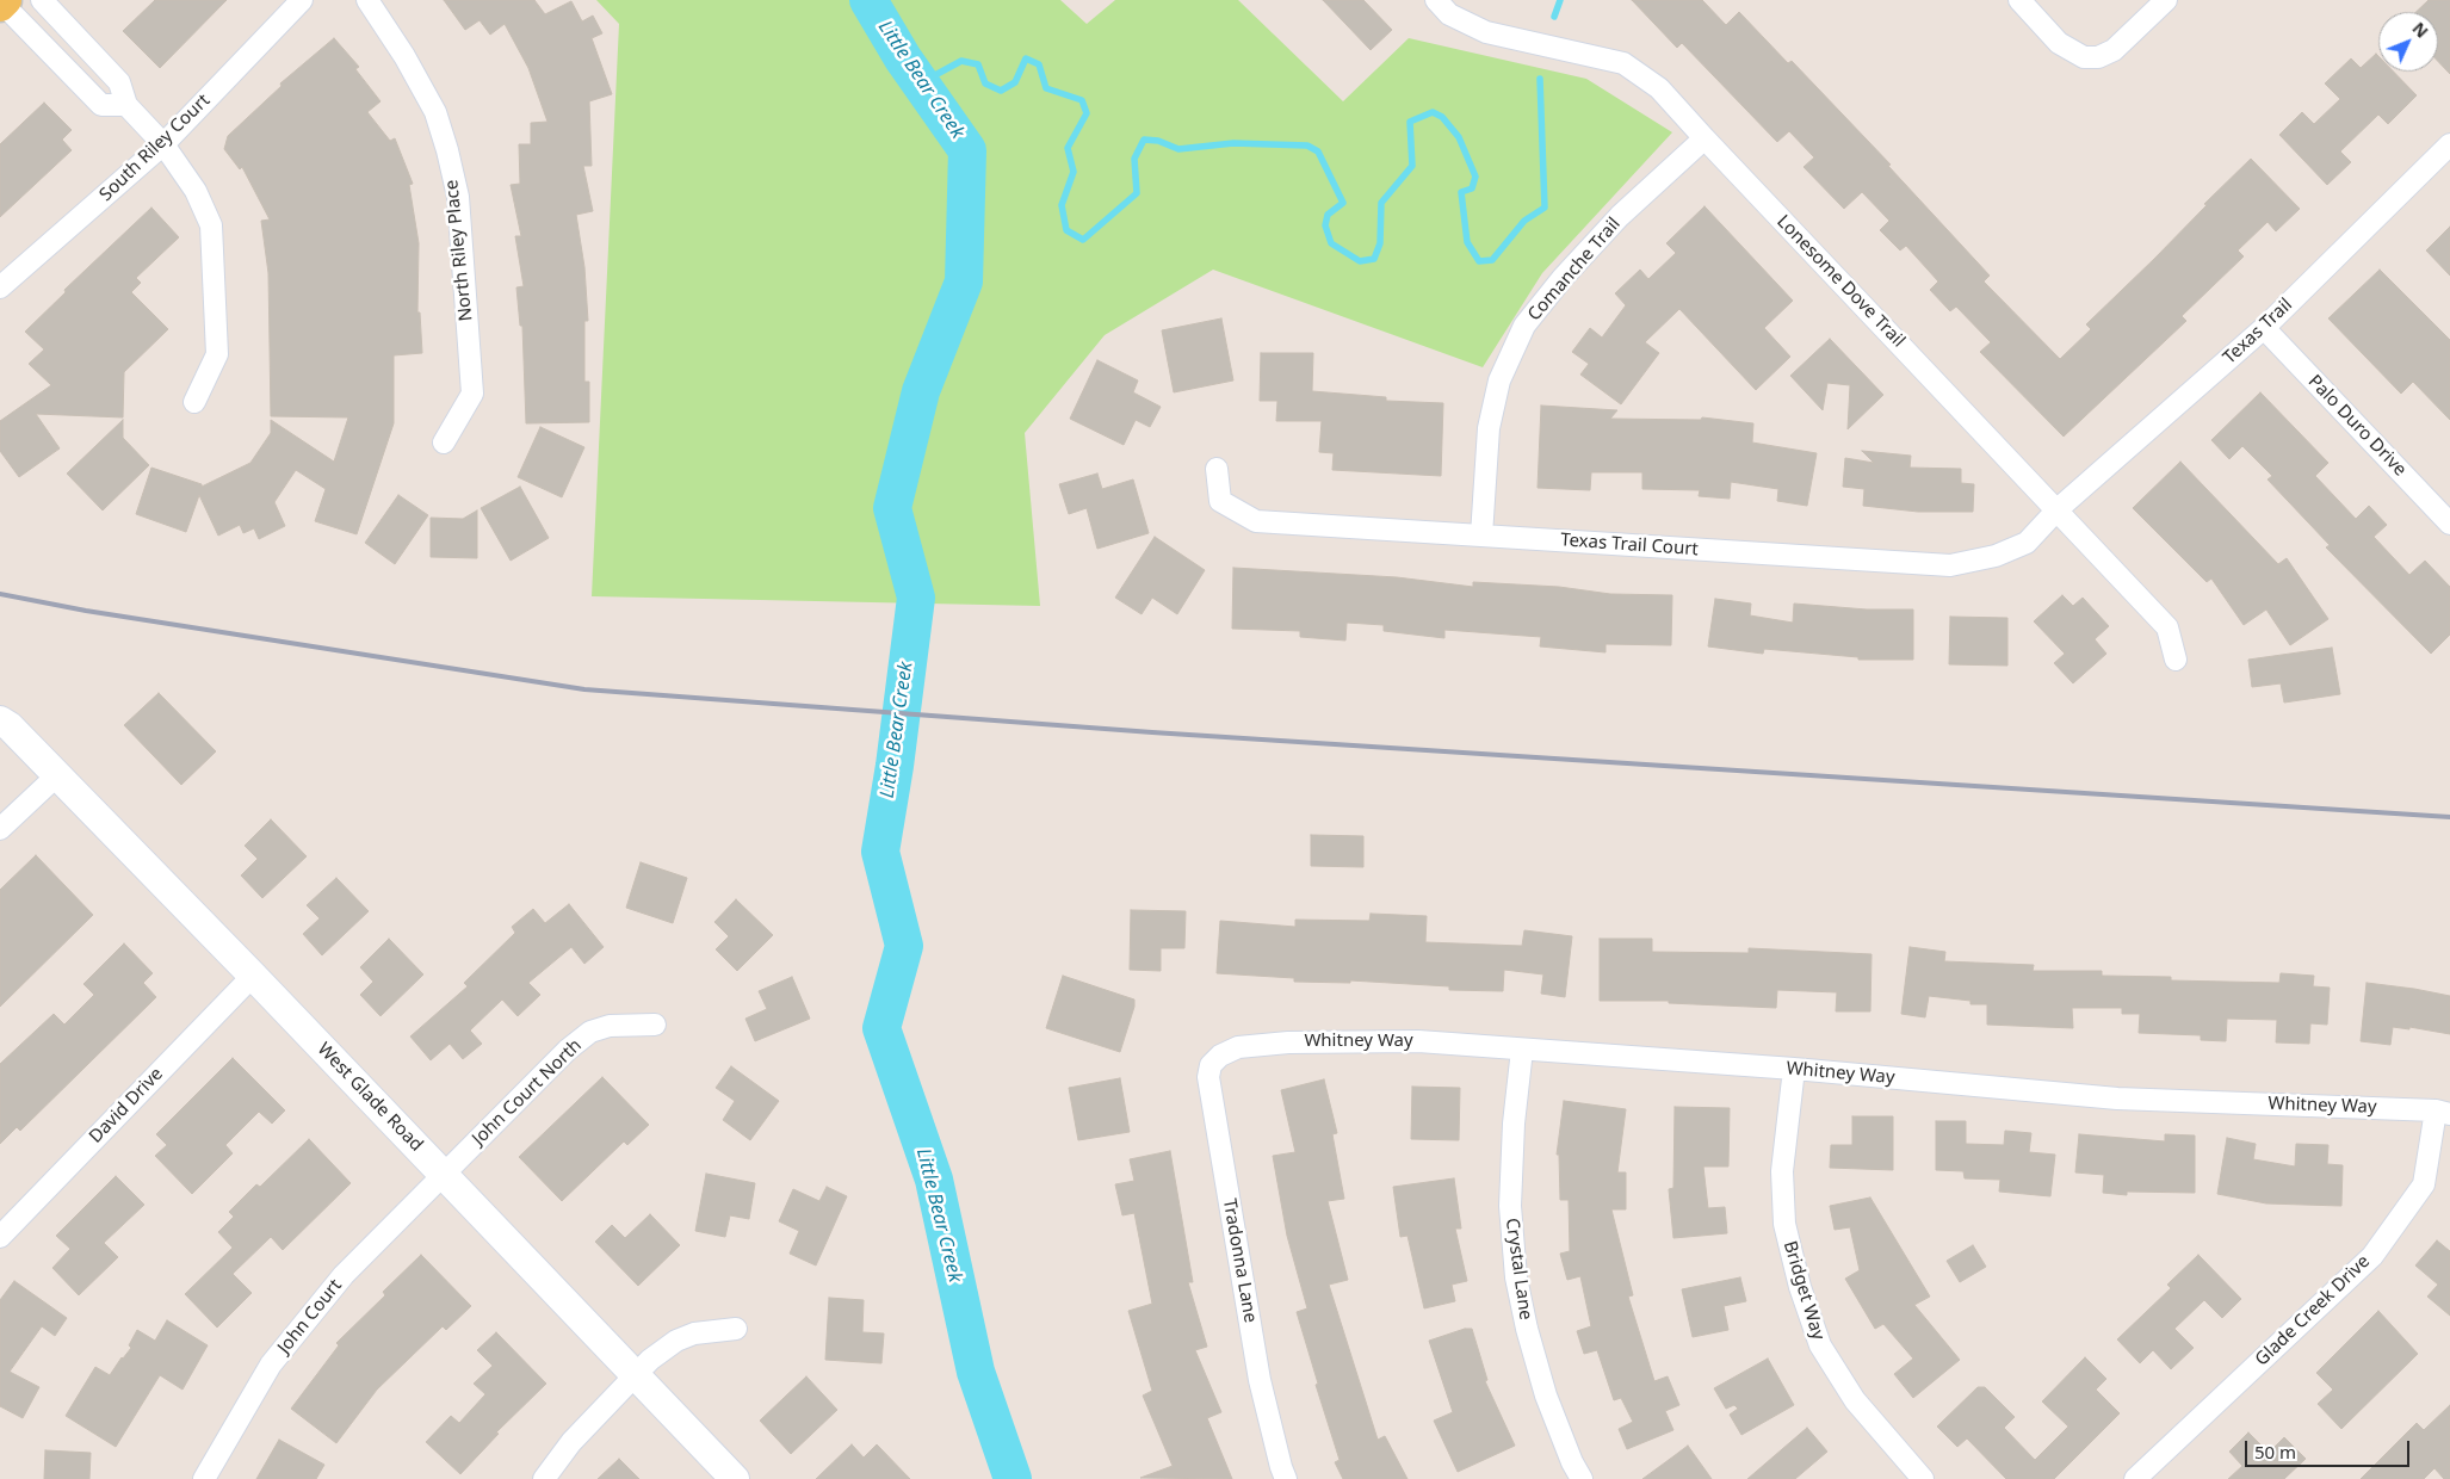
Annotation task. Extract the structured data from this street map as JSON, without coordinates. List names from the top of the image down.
{
  "streets": {
    "main road": ["West Glade Road"],
    "street": [
      "South Riley Court",
      "North Riley Place",
      "Comanche Trail",
      "Lonesome Dove Trail",
      "Texas Trail",
      "Palo Duro Drive",
      "Texas Trail Court",
      "Whitney Way",
      "John Court North",
      "David Drive",
      "Tradonna Lane",
      "Crystal Lane",
      "Bridget Way",
      "Glade Creek Drive",
      "John Court"
    ]
  },
  "crossings": [
    ["Comanche Trail", "Lonesome Dove Trail"],
    ["Comanche Trail", "Texas Trail Court"],
    ["Lonesome Dove Trail", "Texas Trail"],
    ["Lonesome Dove Trail", "Texas Trail Court"],
    ["Texas Trail", "Palo Duro Drive"],
    ["Texas Trail", "Texas Trail Court"],
    ["Whitney Way", "Tradonna Lane"],
    ["Whitney Way", "Crystal Lane"],
    ["Whitney Way", "Bridget Way"],
    ["Whitney Way", "Glade Creek Drive"],
    ["John Court North", "West Glade Road"],
    ["John Court North", "John Court"],
    ["West Glade Road", "David Drive"],
    ["West Glade Road", "John Court"]
  ],
  "water": ["Little Bear Creek"],
  "scale_bar": "50 m",
  "north": "top right"
}
